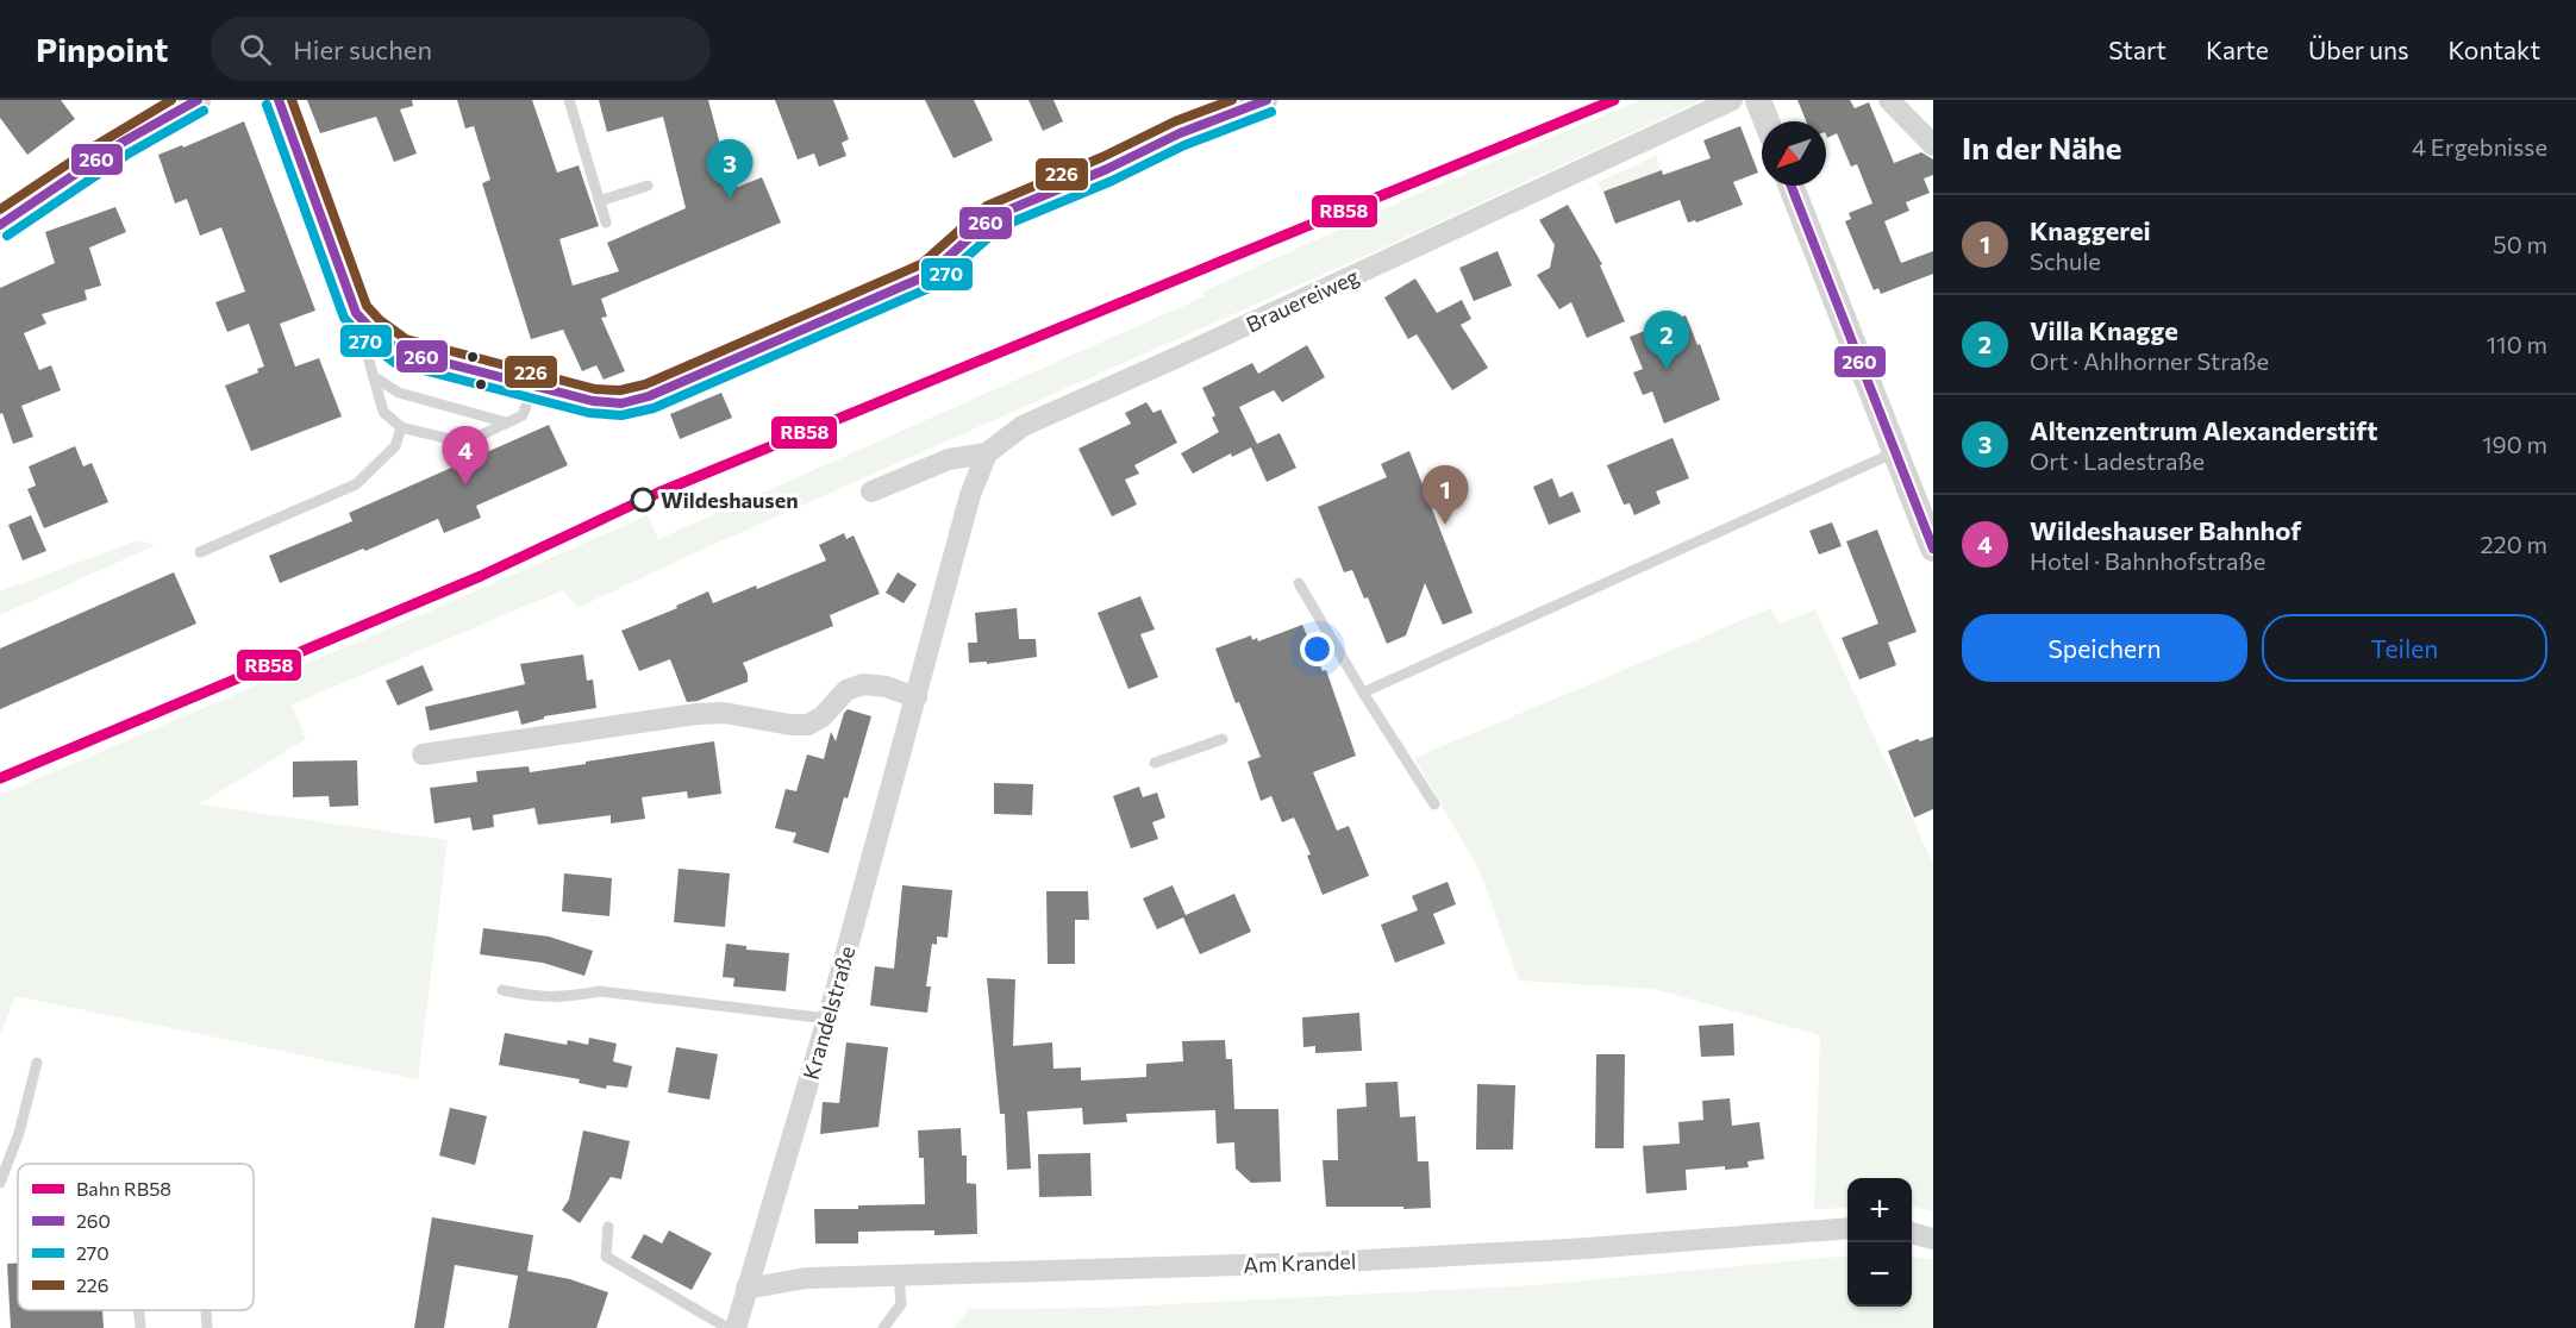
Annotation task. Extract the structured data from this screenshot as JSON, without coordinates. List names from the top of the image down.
{
  "streets": {
    "street": ["Brauereiweg", "Krandelstraße", "Am Krandel"]
  },
  "crossings": [
    ["Brauereiweg", "Krandelstraße"],
    ["Krandelstraße", "Am Krandel"]
  ],
  "places": ["Wildeshausen"],
  "lines": [
    "rail line RB58",
    "transit line 260",
    "transit line 226",
    "transit line 270"
  ],
  "legend": [
    "Bahn RB58",
    "260",
    "270",
    "226"
  ],
  "north": "bottom left",
  "page": {
    "header": "Pinpoint",
    "search": "Hier suchen",
    "nav": [
      "Start",
      "Karte",
      "Über uns",
      "Kontakt"
    ],
    "heading": ["In der Nähe", "4 Ergebnisse"],
    "pins": [
      "3",
      "2",
      "4",
      "1"
    ],
    "list": [
      {
        "mark": "1",
        "name": "Knaggerei",
        "note": "Schule",
        "value": "50 m"
      },
      {
        "mark": "2",
        "name": "Villa Knagge",
        "note": "Ort · Ahlhorner Straße",
        "value": "110 m"
      },
      {
        "mark": "3",
        "name": "Altenzentrum Alexanderstift",
        "note": "Ort · Ladestraße",
        "value": "190 m"
      },
      {
        "mark": "4",
        "name": "Wildeshauser Bahnhof",
        "note": "Hotel · Bahnhofstraße",
        "value": "220 m"
      }
    ],
    "buttons": ["Speichern", "Teilen"],
    "map_buttons": ["+", "−"]
  }
}
